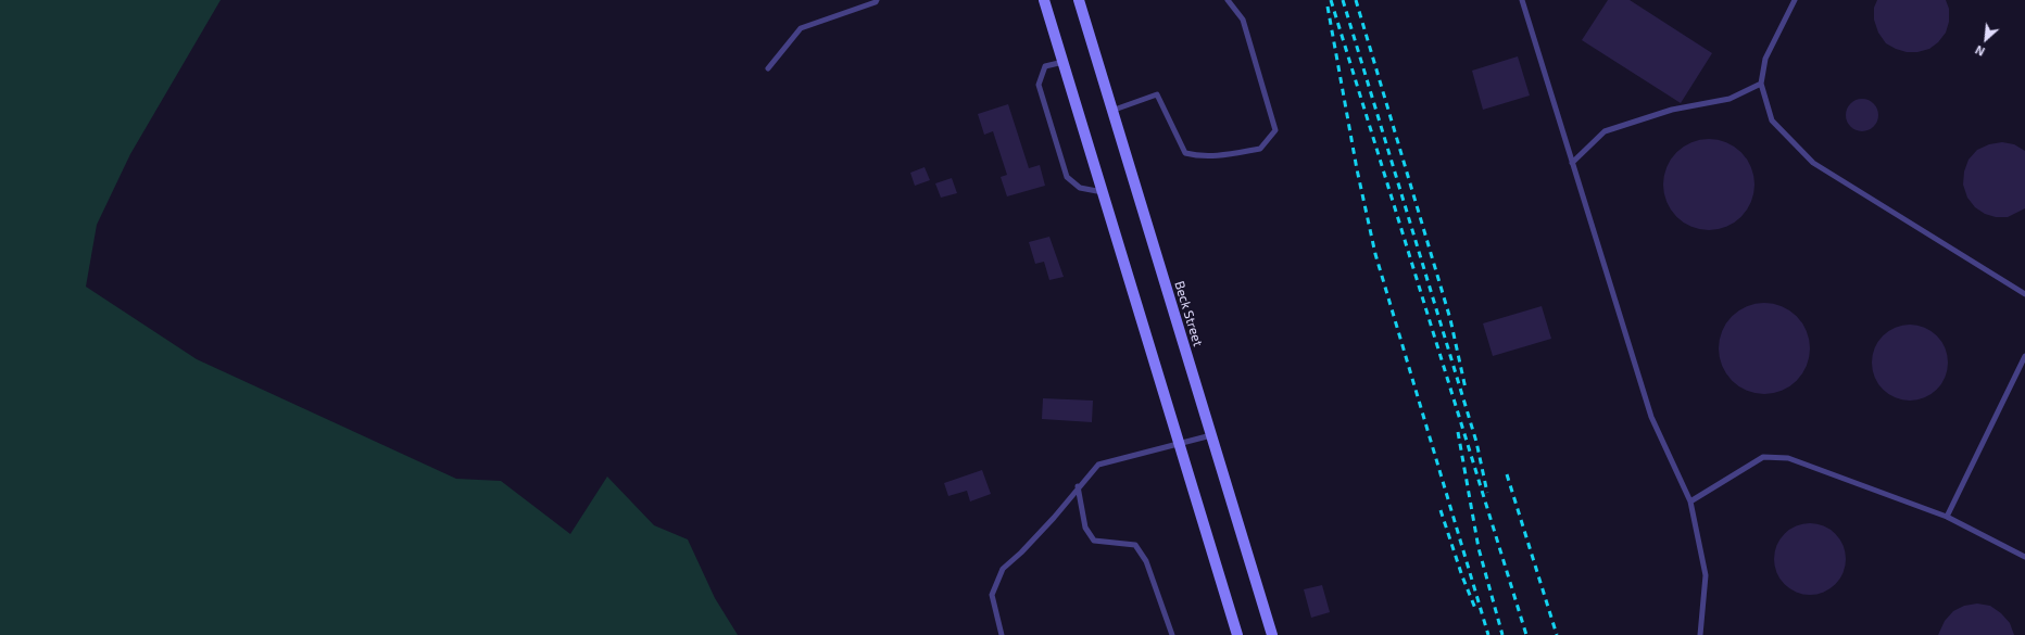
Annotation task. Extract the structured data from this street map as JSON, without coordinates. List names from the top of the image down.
{
  "streets": {
    "main road": ["Beck Street"]
  },
  "north": "bottom left"
}
